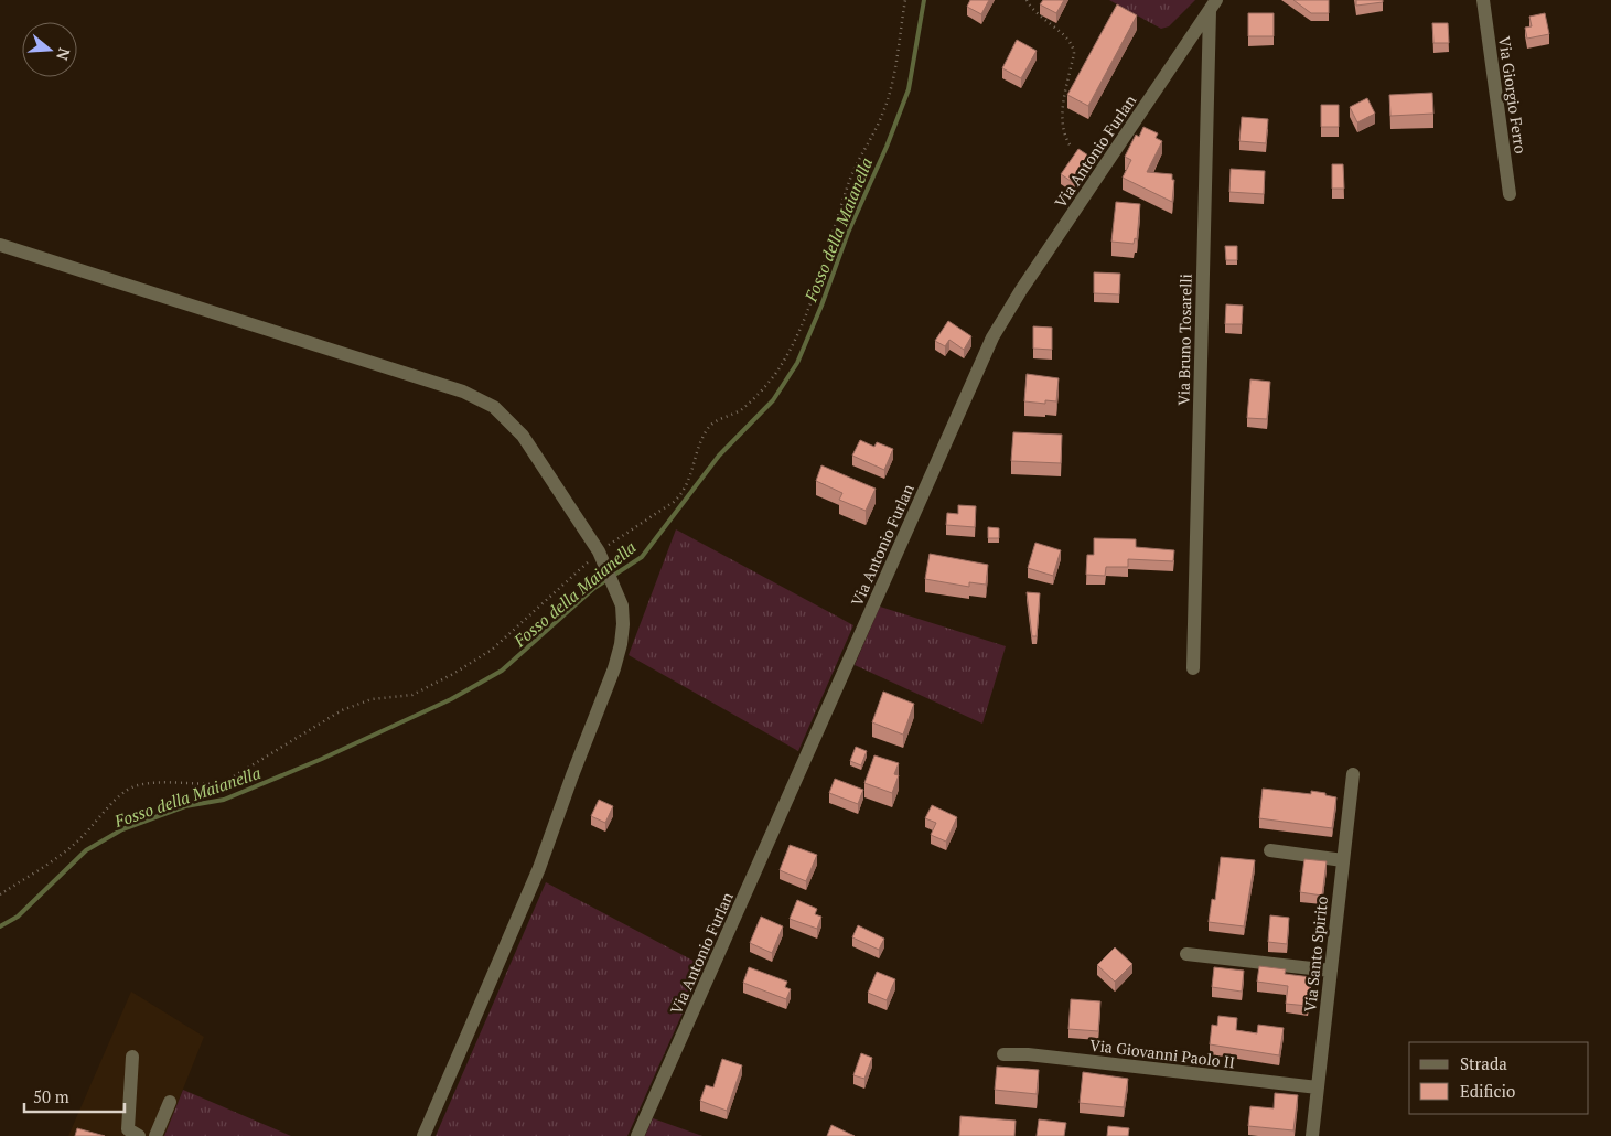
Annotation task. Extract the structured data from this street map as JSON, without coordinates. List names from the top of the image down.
{
  "streets": {
    "street": [
      "Via Giorgio Ferro",
      "Via Antonio Furlan",
      "Via Bruno Tosarelli",
      "Via Santo Spirito",
      "Via Giovanni Paolo II"
    ]
  },
  "crossings": [
    ["Via Antonio Furlan", "Via Bruno Tosarelli"],
    ["Via Santo Spirito", "Via Giovanni Paolo II"]
  ],
  "water": ["Fosso della Maianella"],
  "legend": ["Strada", "Edificio"],
  "scale_bar": "50 m",
  "north": "right"
}
